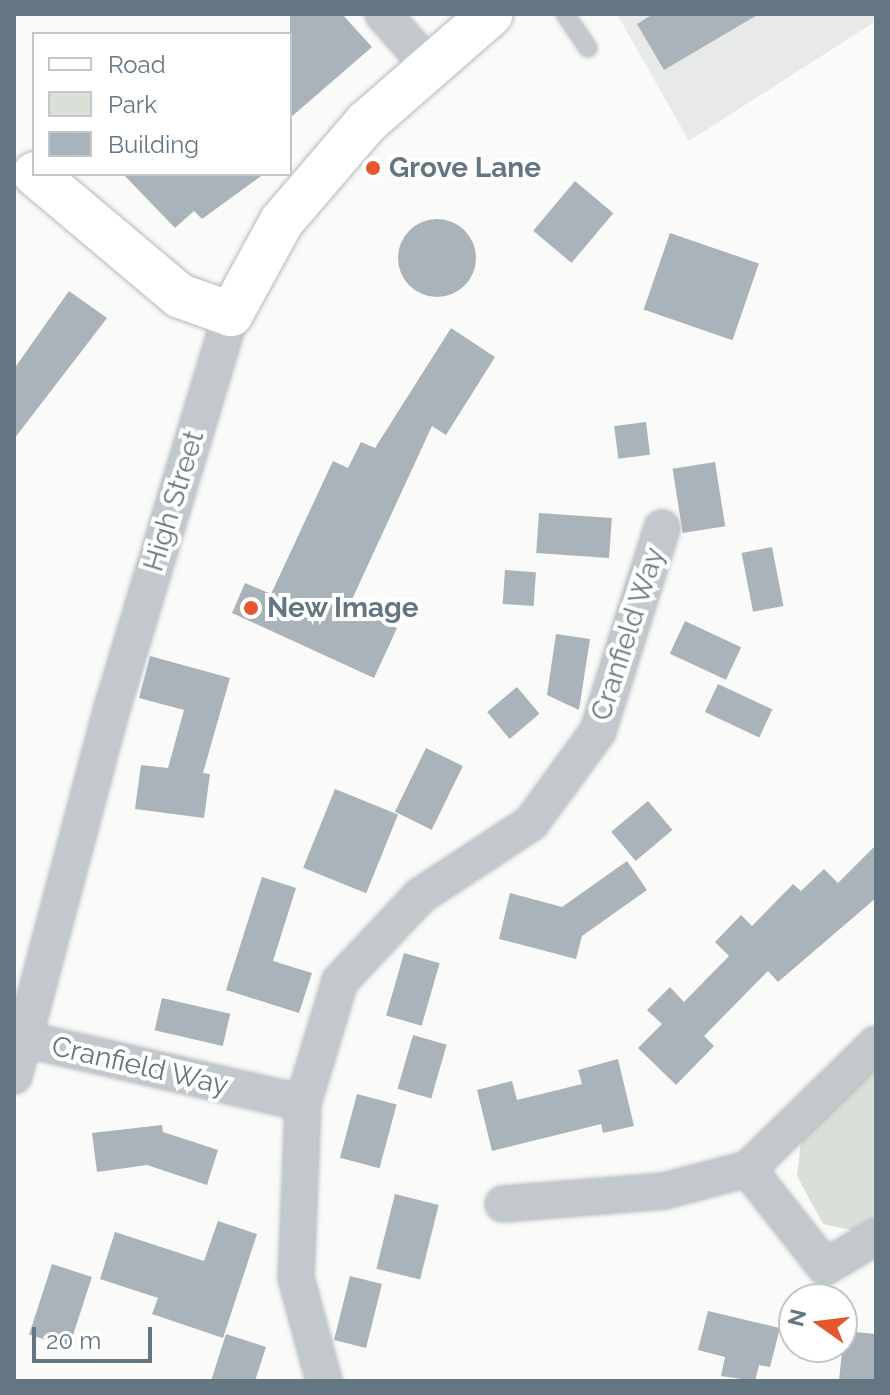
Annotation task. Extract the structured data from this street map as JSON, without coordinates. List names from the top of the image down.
{
  "streets": {
    "street": ["High Street", "Cranfield Way"]
  },
  "crossings": [
    ["High Street", "Cranfield Way"]
  ],
  "places": ["Grove Lane", "New Image"],
  "legend": ["Road", "Park", "Building"],
  "scale_bar": "20 m",
  "north": "left"
}
